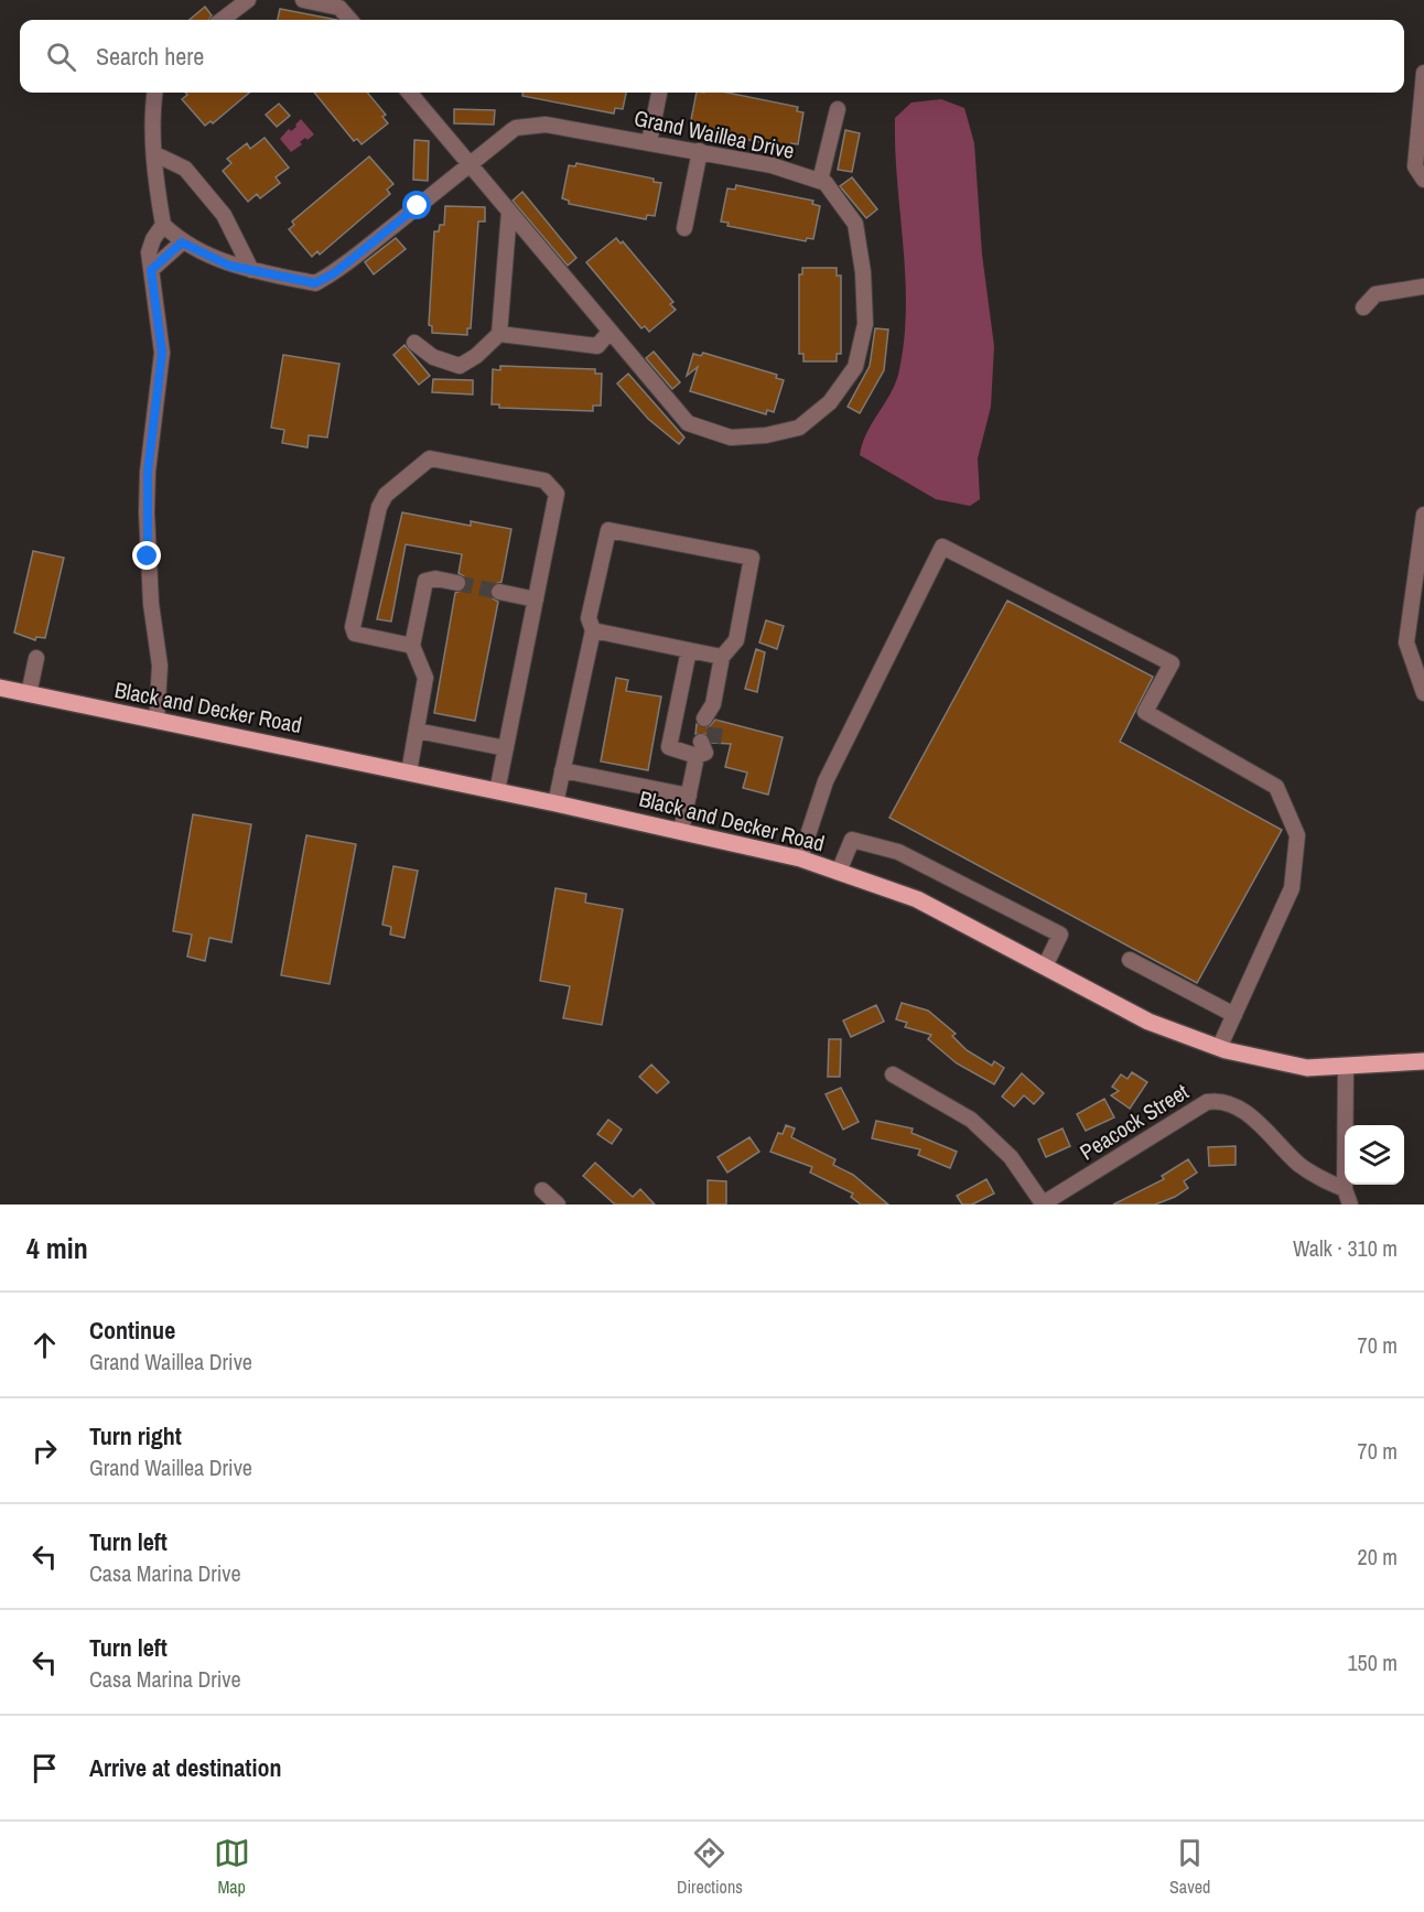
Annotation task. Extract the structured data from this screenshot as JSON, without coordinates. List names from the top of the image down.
{
  "streets": {
    "main road": ["Black and Decker Road"],
    "street": ["Grand Waillea Drive", "Peacock Street"]
  },
  "page": {
    "search": "Search here",
    "heading": ["4 min", "Walk · 310 m"],
    "list": [
      ["Continue", "Grand Waillea Drive", "70 m"],
      ["Turn right", "Grand Waillea Drive", "70 m"],
      ["Turn left", "Casa Marina Drive", "20 m"],
      ["Turn left", "Casa Marina Drive", "150 m"],
      "Arrive at destination"
    ],
    "nav": ["Map", "Directions", "Saved"]
  }
}
